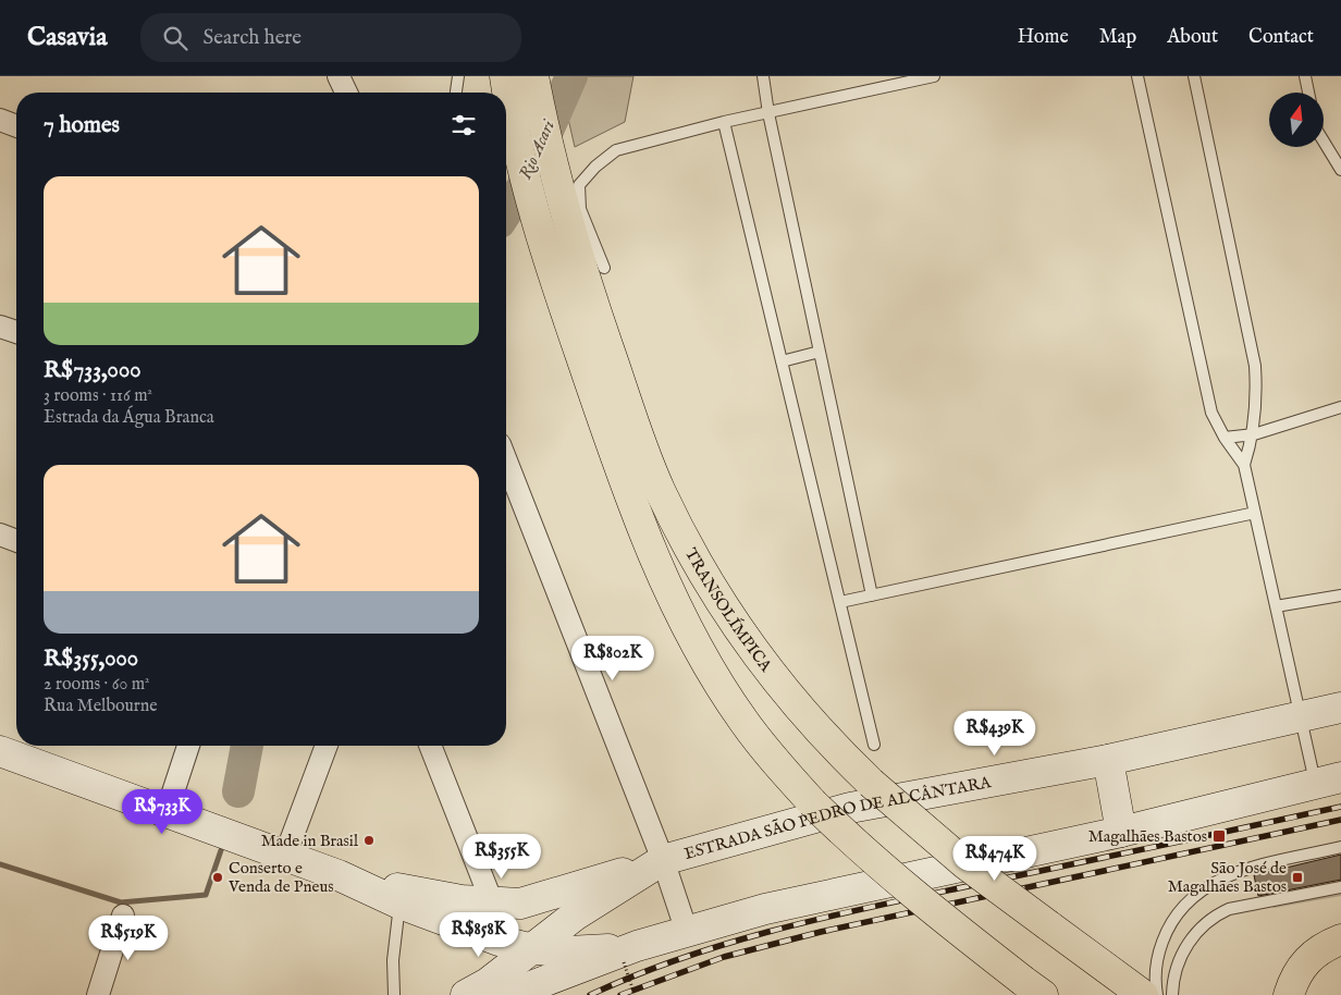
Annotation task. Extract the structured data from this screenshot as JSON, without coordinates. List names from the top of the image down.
{
  "streets": {
    "highway": ["TRANSOLÍMPICA"],
    "street": ["ESTRADA SÃO PEDRO DE ALCÂNTARA"]
  },
  "water": ["Rio Acari"],
  "places": {
    "transit": ["Magalhães Bastos", "São José de Magalhães Bastos"],
    "other": ["Made in Brasil", "Conserto e Venda de Pneus"]
  },
  "north": "top",
  "page": {
    "header": "Casavia",
    "search": "Search here",
    "nav": [
      "Home",
      "Map",
      "About",
      "Contact"
    ],
    "heading": "7 homes",
    "list": [
      {
        "name": "R$733,000",
        "note": "3 rooms · 116 m² · Estrada da Água Branca"
      },
      {
        "name": "R$355,000",
        "note": "2 rooms · 60 m² · Rua Melbourne"
      }
    ],
    "price": [
      "R$802K",
      "R$439K",
      "R$733K",
      "R$355K",
      "R$474K",
      "R$858K",
      "R$519K"
    ]
  }
}
